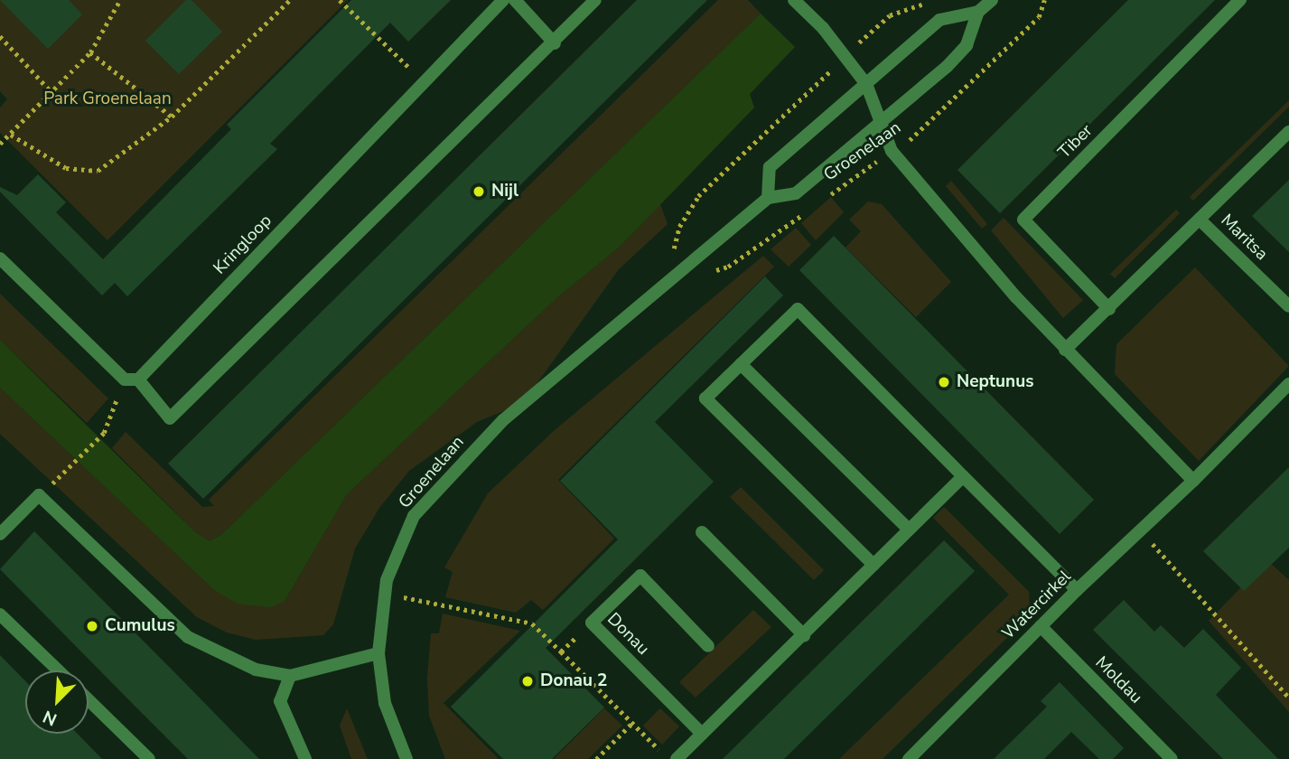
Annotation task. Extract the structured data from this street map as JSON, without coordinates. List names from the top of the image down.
{
  "streets": {
    "street": [
      "Tiber",
      "Groenelaan",
      "Maritsa",
      "Kringloop",
      "Watercirkel",
      "Donau",
      "Moldau"
    ]
  },
  "crossings": [
    ["Watercirkel", "Moldau"]
  ],
  "parks": ["Park Groenelaan"],
  "places": [
    "Nijl",
    "Neptunus",
    "Cumulus",
    "Donau 2"
  ],
  "north": "bottom left"
}
